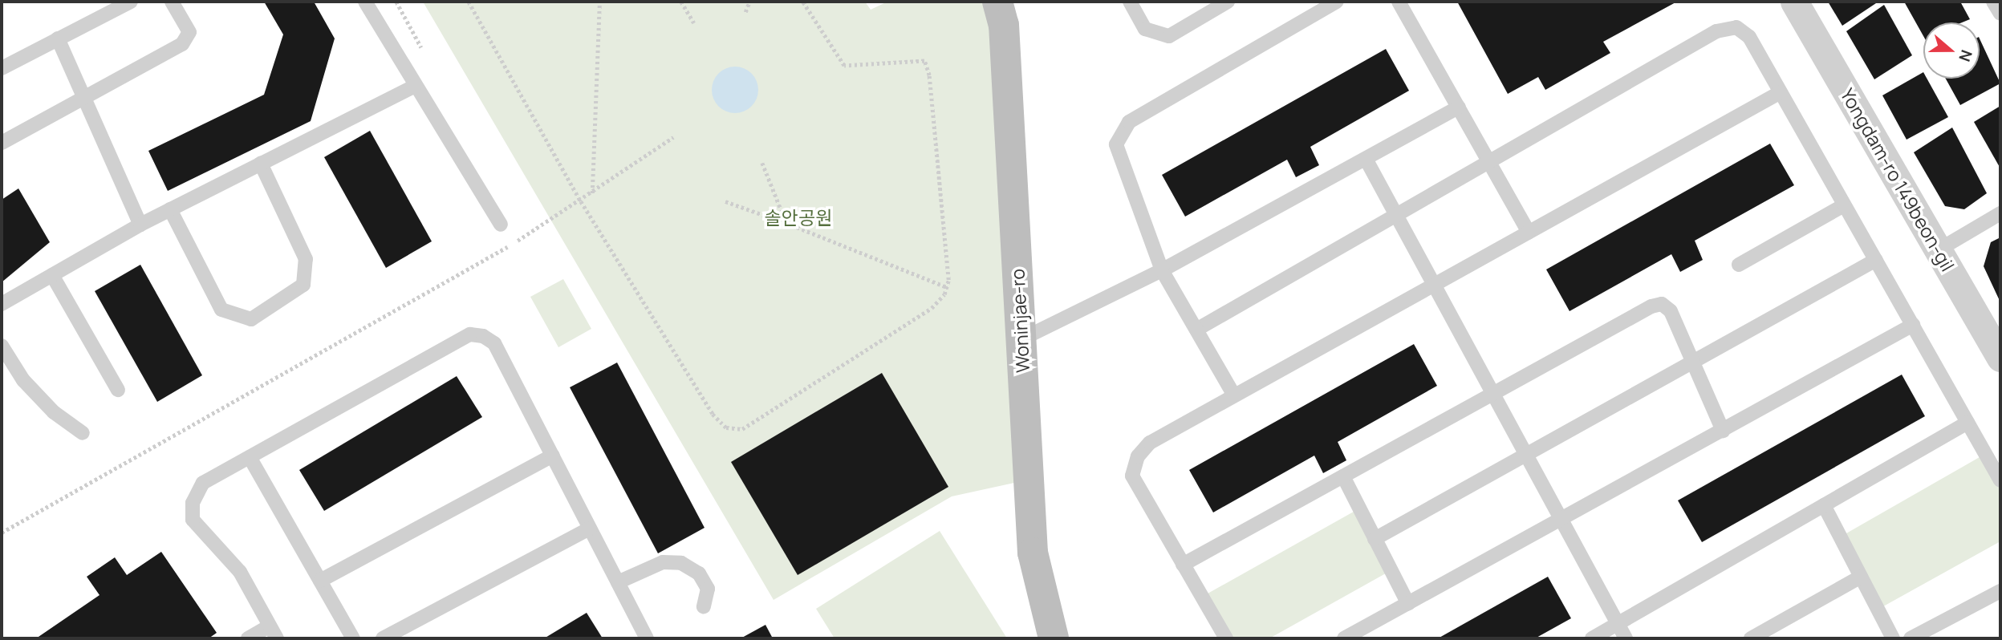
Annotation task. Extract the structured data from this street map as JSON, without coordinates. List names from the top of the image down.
{
  "streets": {
    "main road": ["Woninjae-ro"],
    "street": ["Yongdam-ro 149beon-gil"]
  },
  "parks": ["솔안공원"],
  "north": "right"
}
